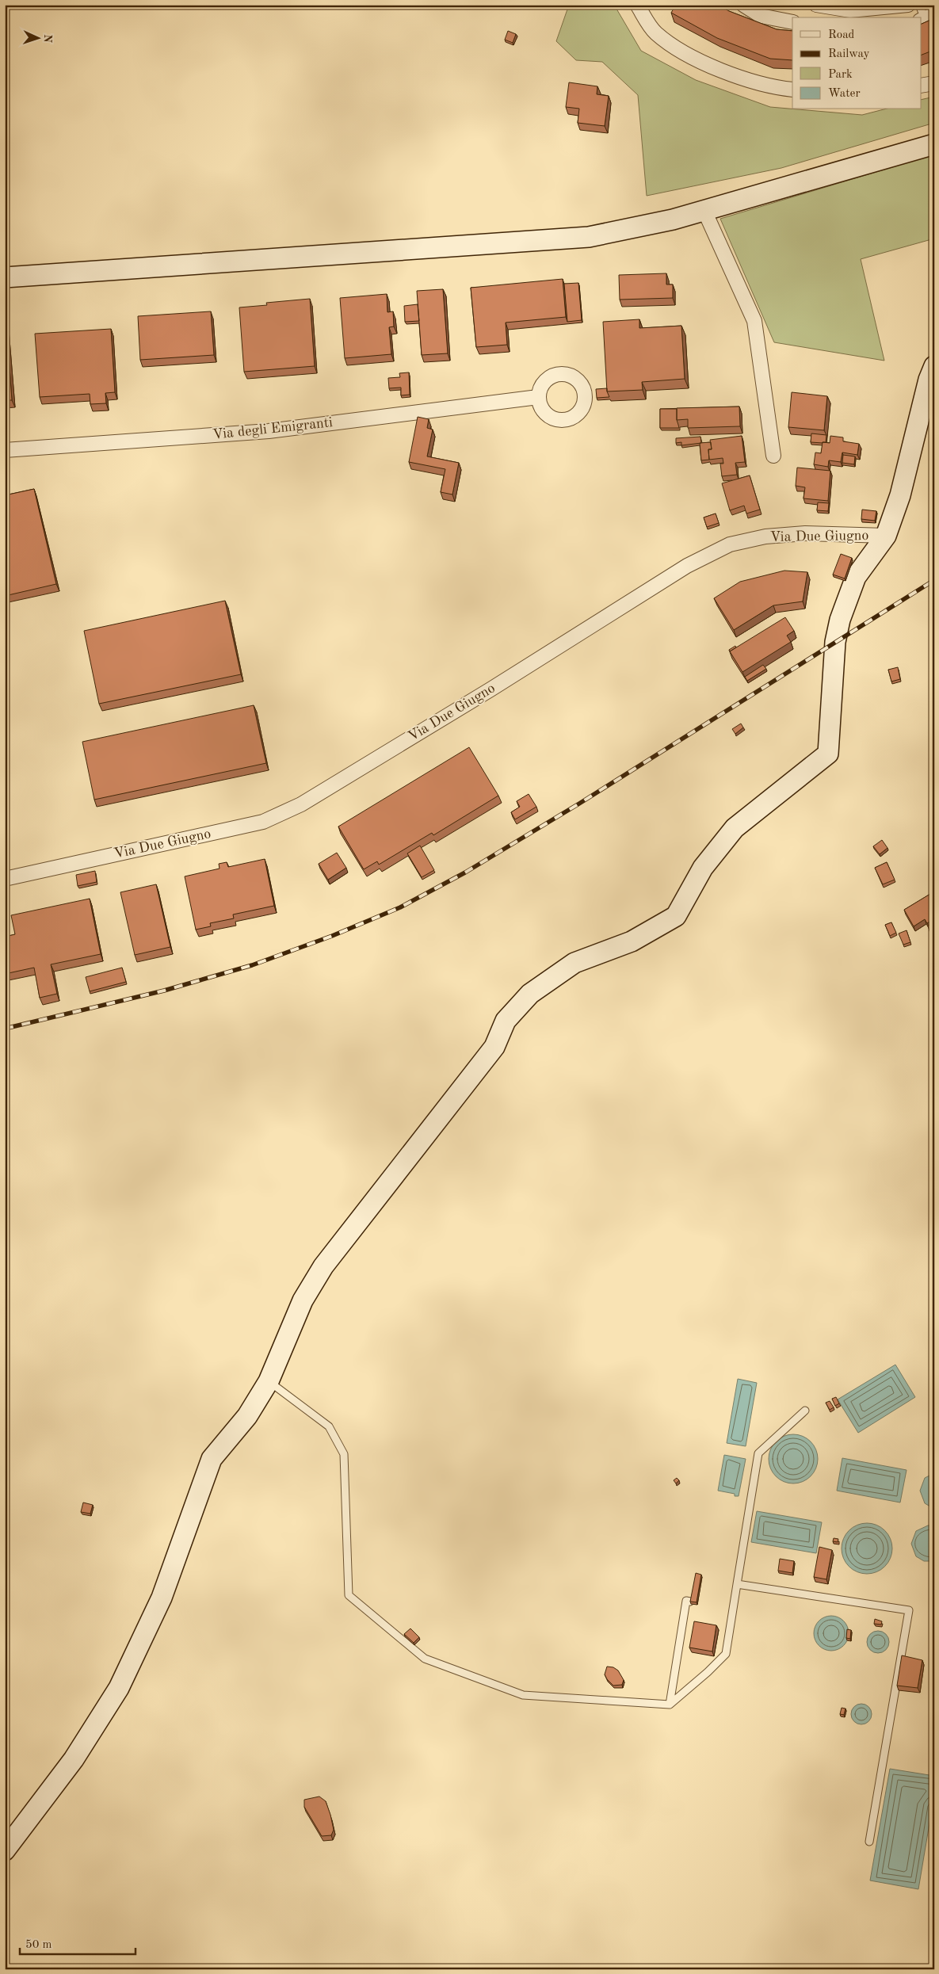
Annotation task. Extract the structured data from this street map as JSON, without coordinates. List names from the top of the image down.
{
  "streets": {
    "street": ["Via degli Emigranti", "Via Due Giugno"]
  },
  "legend": [
    "Road",
    "Railway",
    "Park",
    "Water"
  ],
  "scale_bar": "50 m",
  "north": "right"
}
